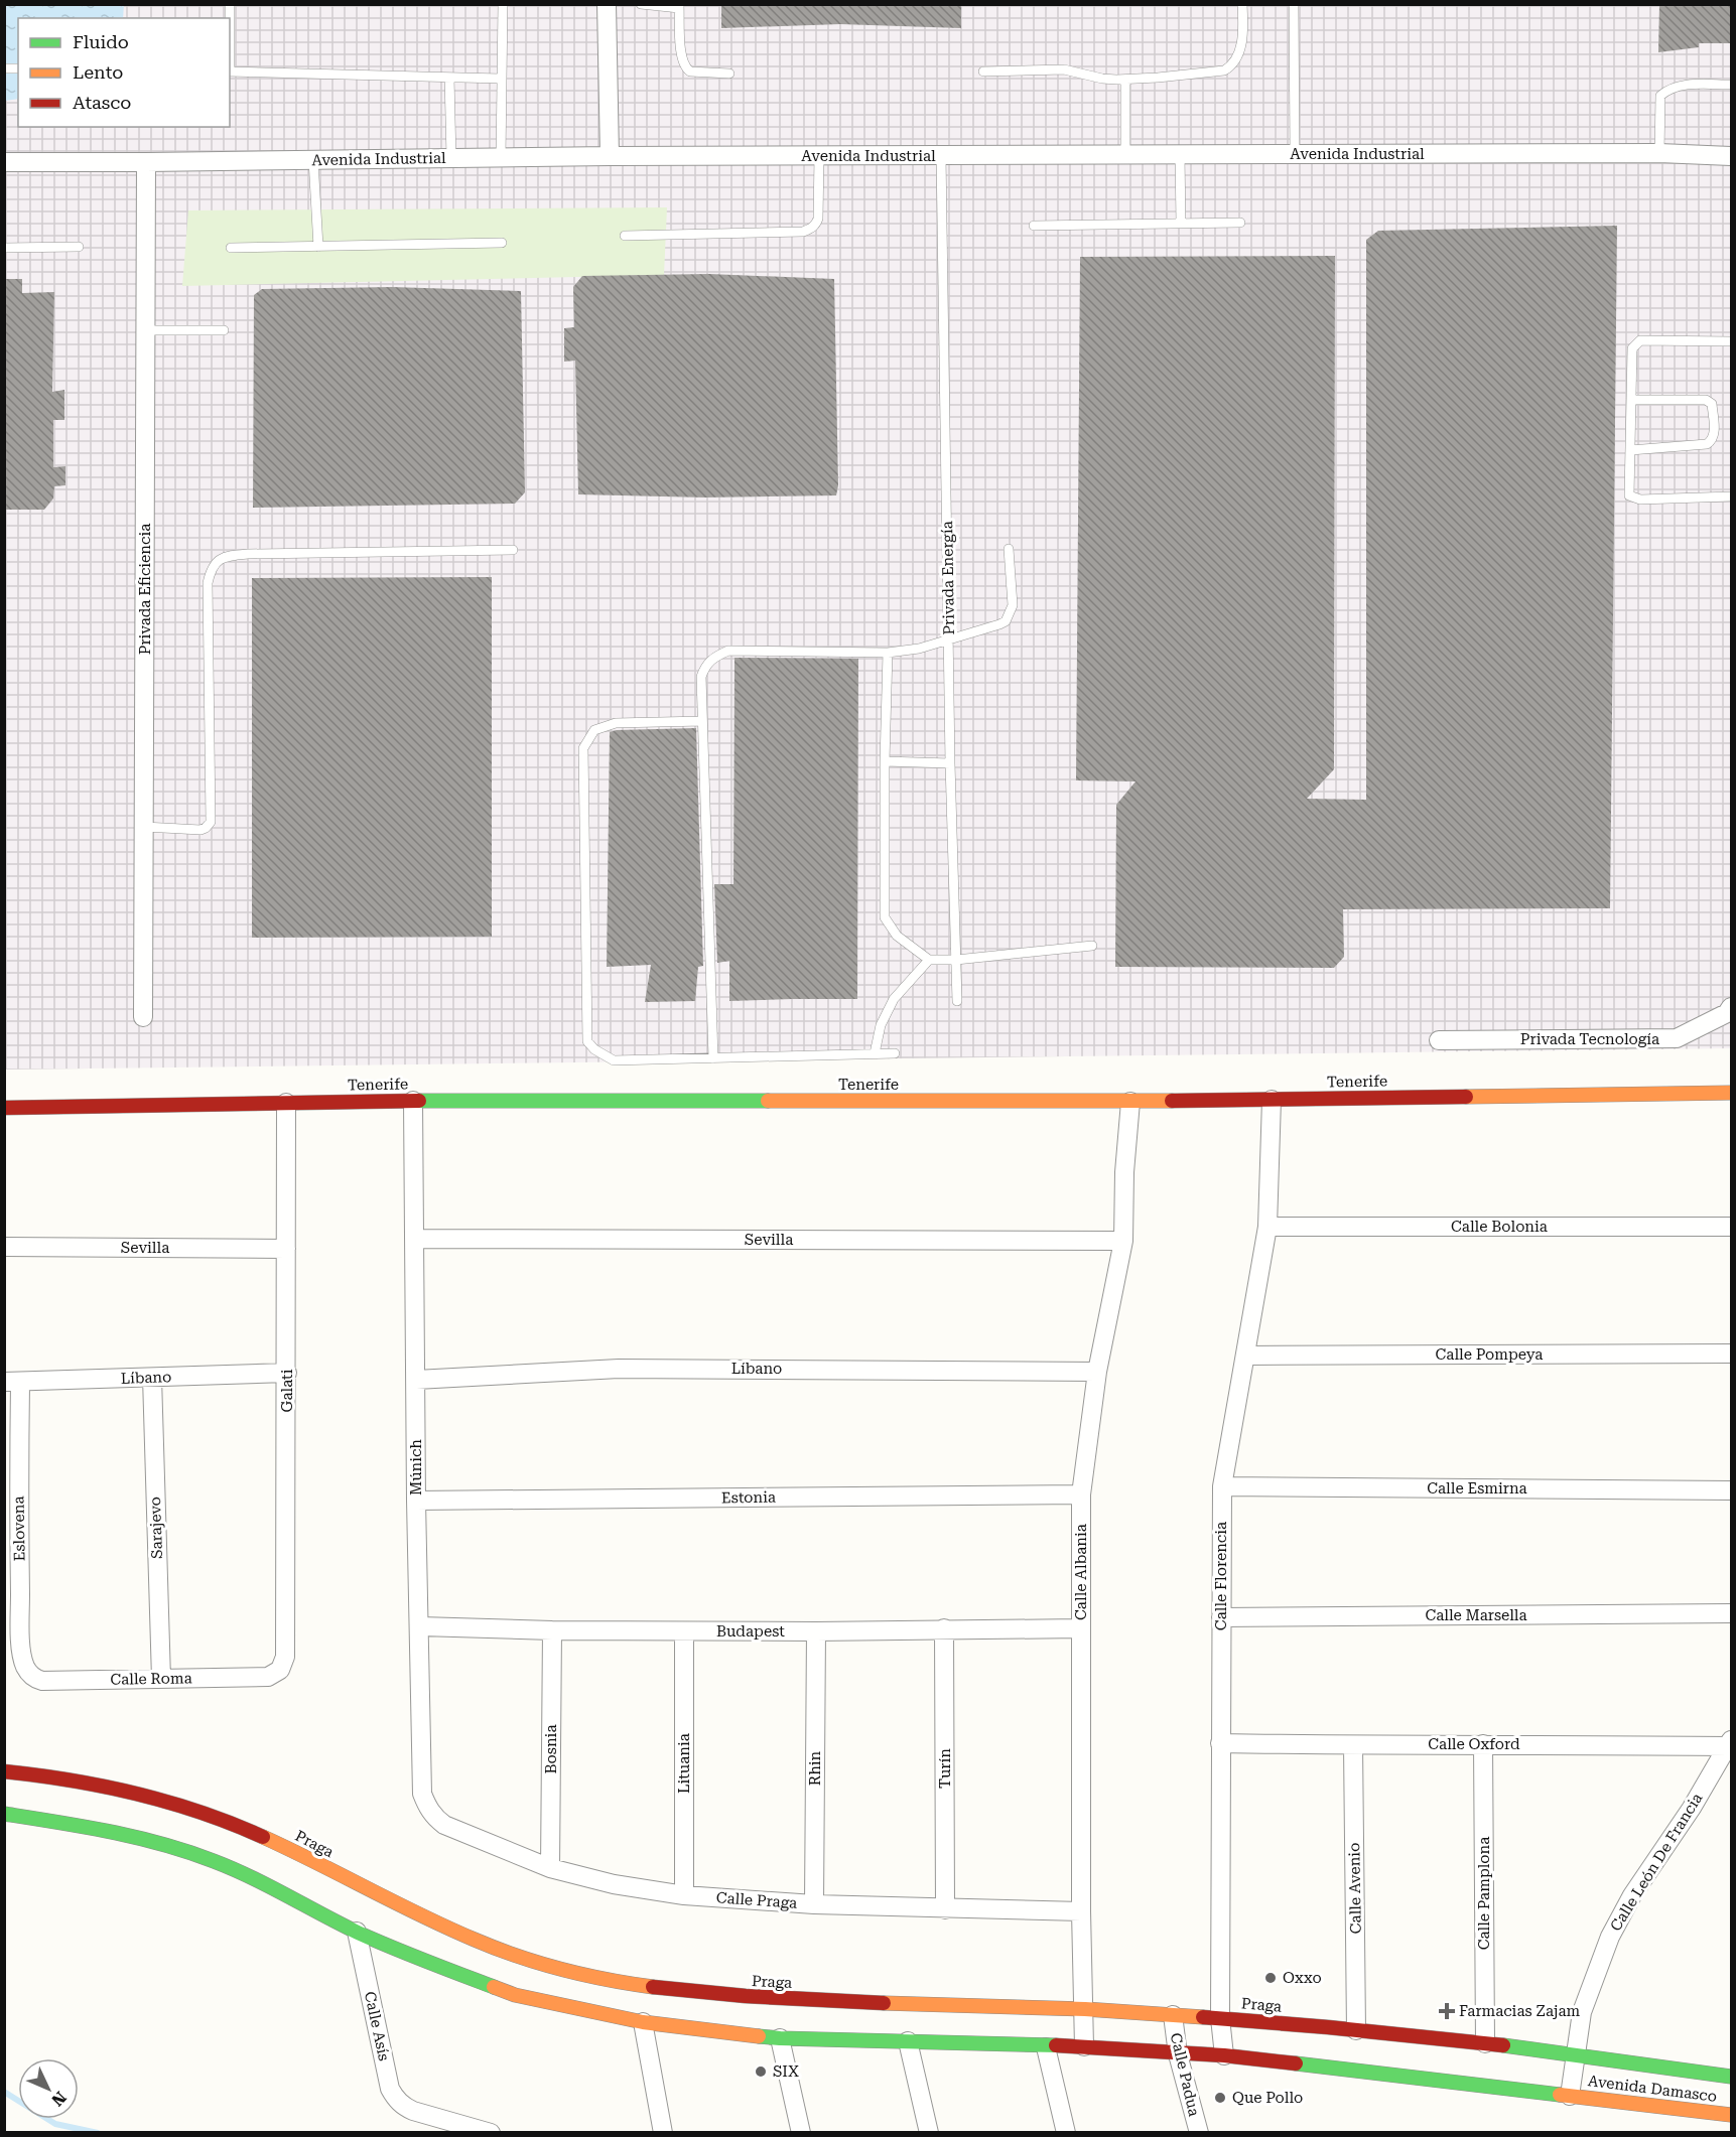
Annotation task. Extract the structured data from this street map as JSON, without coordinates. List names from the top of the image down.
{
  "streets": {
    "street": [
      "Avenida Industrial",
      "Privada Eficiencia",
      "Privada Tecnología",
      "Tenerife",
      "Calle Bolonia",
      "Sevilla",
      "Calle Pompeya",
      "Líbano",
      "Galati",
      "Múnich",
      "Calle Esmirna",
      "Estonia",
      "Sarajevo",
      "Eslovena",
      "Calle Albania",
      "Calle Florencia",
      "Calle Marsella",
      "Budapest",
      "Calle Roma",
      "Calle Oxford",
      "Bosnia",
      "Lituania",
      "Rhin",
      "Turín",
      "Praga",
      "Calle León De Francia",
      "Calle Avenio",
      "Calle Pamplona",
      "Calle Praga",
      "Calle Asís",
      "Calle Padua",
      "Avenida Damasco"
    ],
    "lane": ["Privada Energía"]
  },
  "crossings": [
    ["Avenida Industrial", "Privada Energía"],
    ["Avenida Industrial", "Privada Eficiencia"],
    ["Tenerife", "Galati"],
    ["Tenerife", "Múnich"],
    ["Tenerife", "Calle Albania"],
    ["Tenerife", "Calle Florencia"],
    ["Calle Bolonia", "Calle Florencia"],
    ["Sevilla", "Galati"],
    ["Sevilla", "Múnich"],
    ["Sevilla", "Calle Albania"],
    ["Calle Pompeya", "Calle Florencia"],
    ["Líbano", "Galati"],
    ["Líbano", "Múnich"],
    ["Líbano", "Sarajevo"],
    ["Líbano", "Eslovena"],
    ["Líbano", "Calle Albania"],
    ["Galati", "Calle Roma"],
    ["Múnich", "Estonia"],
    ["Múnich", "Budapest"],
    ["Múnich", "Calle Praga"],
    ["Calle Esmirna", "Calle Florencia"],
    ["Estonia", "Calle Albania"],
    ["Sarajevo", "Calle Roma"],
    ["Eslovena", "Calle Roma"],
    ["Calle Albania", "Budapest"],
    ["Calle Albania", "Praga"],
    ["Calle Albania", "Calle Praga"],
    ["Calle Florencia", "Calle Marsella"],
    ["Calle Florencia", "Calle Oxford"],
    ["Calle Florencia", "Praga"],
    ["Budapest", "Bosnia"],
    ["Budapest", "Lituania"],
    ["Budapest", "Rhin"],
    ["Budapest", "Turín"],
    ["Calle Oxford", "Calle León De Francia"],
    ["Calle Oxford", "Calle Avenio"],
    ["Calle Oxford", "Calle Pamplona"],
    ["Bosnia", "Calle Praga"],
    ["Lituania", "Calle Praga"],
    ["Rhin", "Calle Praga"],
    ["Turín", "Calle Praga"],
    ["Praga", "Calle León De Francia"],
    ["Praga", "Calle Avenio"],
    ["Praga", "Calle Pamplona"],
    ["Praga", "Calle Padua"],
    ["Praga", "Avenida Damasco"],
    ["Calle León De Francia", "Avenida Damasco"]
  ],
  "places": {
    "other": ["Oxxo", "SIX", "Que Pollo"],
    "health": ["Farmacias Zajam"]
  },
  "legend": ["Fluido", "Lento", "Atasco"],
  "north": "bottom right"
}
